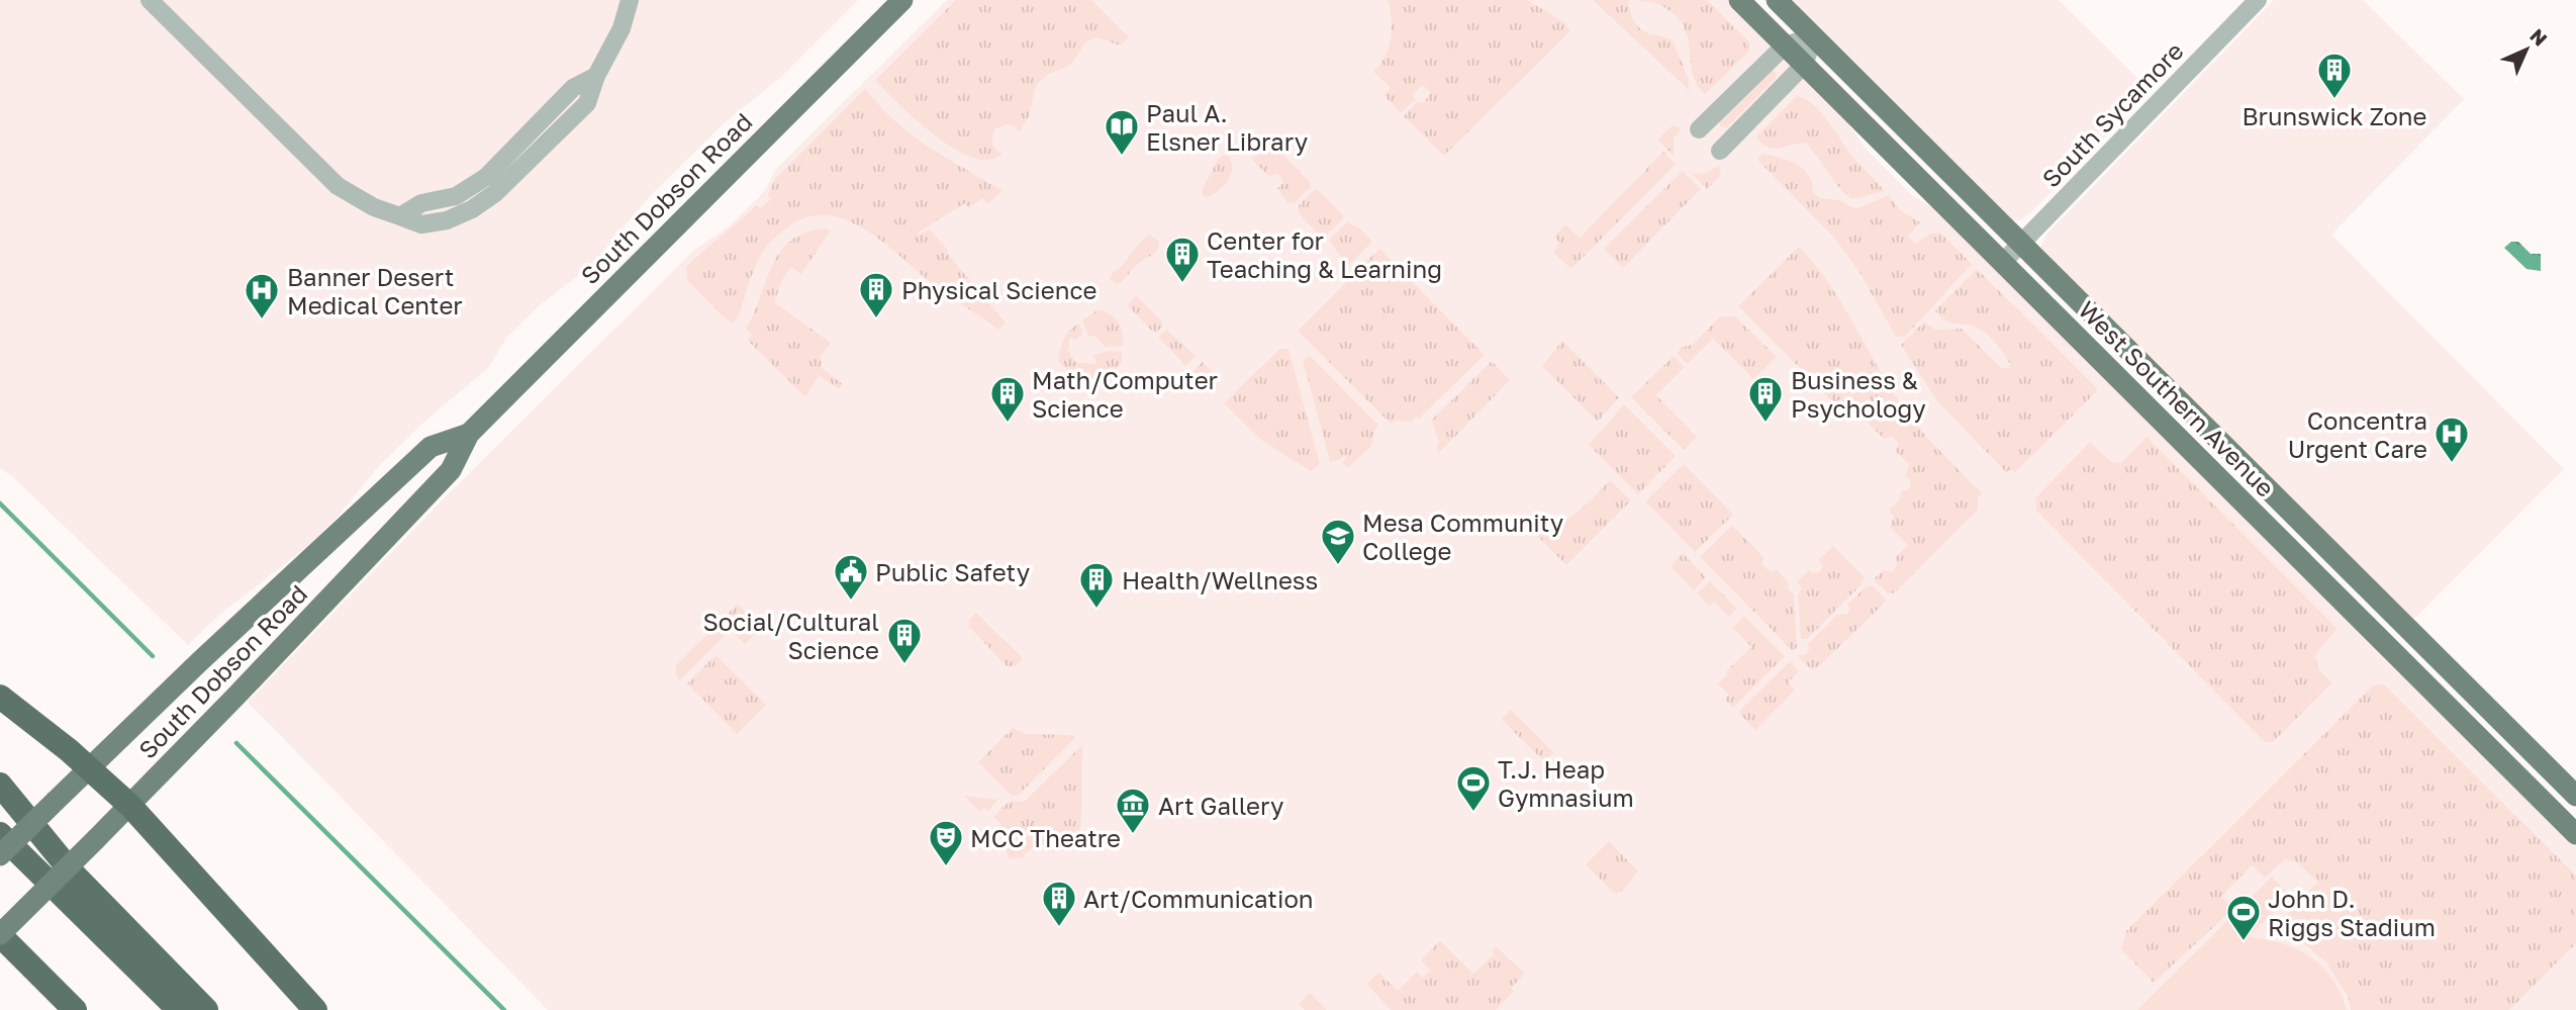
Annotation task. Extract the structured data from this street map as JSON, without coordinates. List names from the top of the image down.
{
  "streets": {
    "main road": ["South Dobson Road", "West Southern Avenue"],
    "street": ["South Sycamore"]
  },
  "crossings": [
    ["South Sycamore", "West Southern Avenue"]
  ],
  "places": {
    "building": [
      "Brunswick Zone",
      "Center for Teaching & Learning",
      "Physical Science",
      "Math/Computer Science",
      "Business & Psychology",
      "Health/Wellness",
      "Social/Cultural Science",
      "Art/Communication"
    ],
    "library": ["Paul A. Elsner Library"],
    "hospital": ["Banner Desert Medical Center", "Concentra Urgent Care"],
    "school or university": ["Mesa Community College"],
    "public building": ["Public Safety"],
    "sports": ["T.J. Heap Gymnasium", "John D. Riggs Stadium"],
    "museum": ["Art Gallery"],
    "theatre": ["MCC Theatre"]
  },
  "north": "top right"
}
